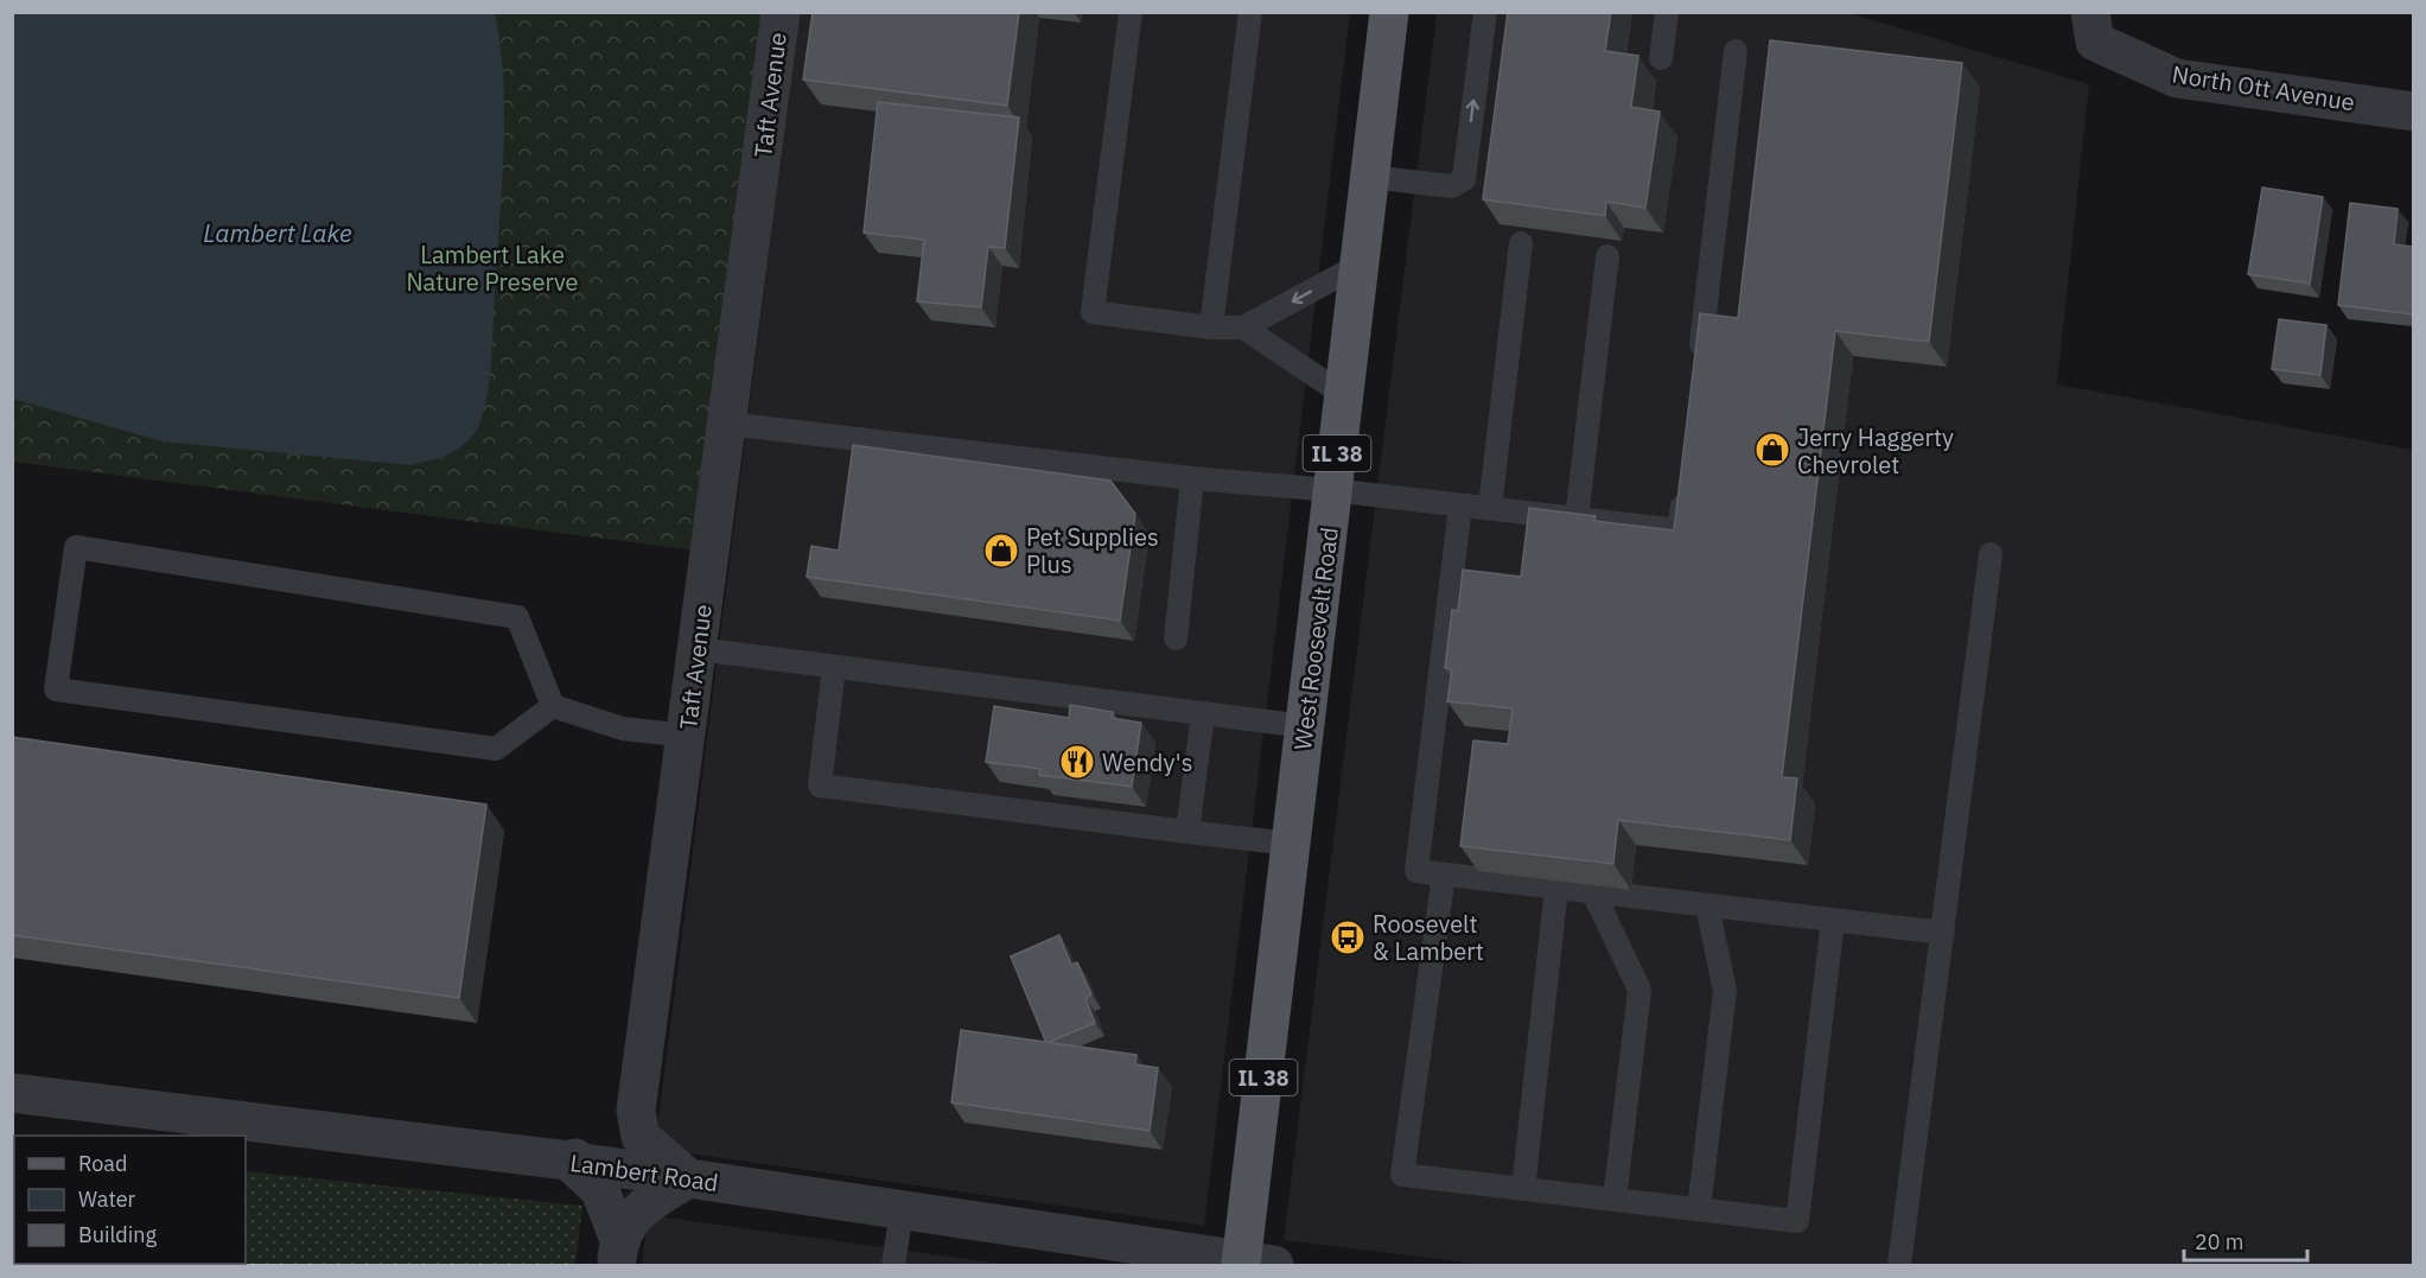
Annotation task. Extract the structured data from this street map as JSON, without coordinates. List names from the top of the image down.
{
  "streets": {
    "main road": ["IL 38", "West Roosevelt Road"],
    "street": ["North Ott Avenue", "Taft Avenue", "Lambert Road"]
  },
  "crossings": [
    ["Taft Avenue", "Lambert Road"],
    ["West Roosevelt Road", "Lambert Road"]
  ],
  "water": ["Lambert Lake"],
  "parks": ["Lambert Lake Nature Preserve"],
  "places": {
    "shop": ["Jerry Haggerty Chevrolet", "Pet Supplies Plus"],
    "restaurant": ["Wendy's"],
    "bus stop": ["Roosevelt & Lambert"]
  },
  "legend": ["Road", "Water", "Building"],
  "scale_bar": "20 m"
}
